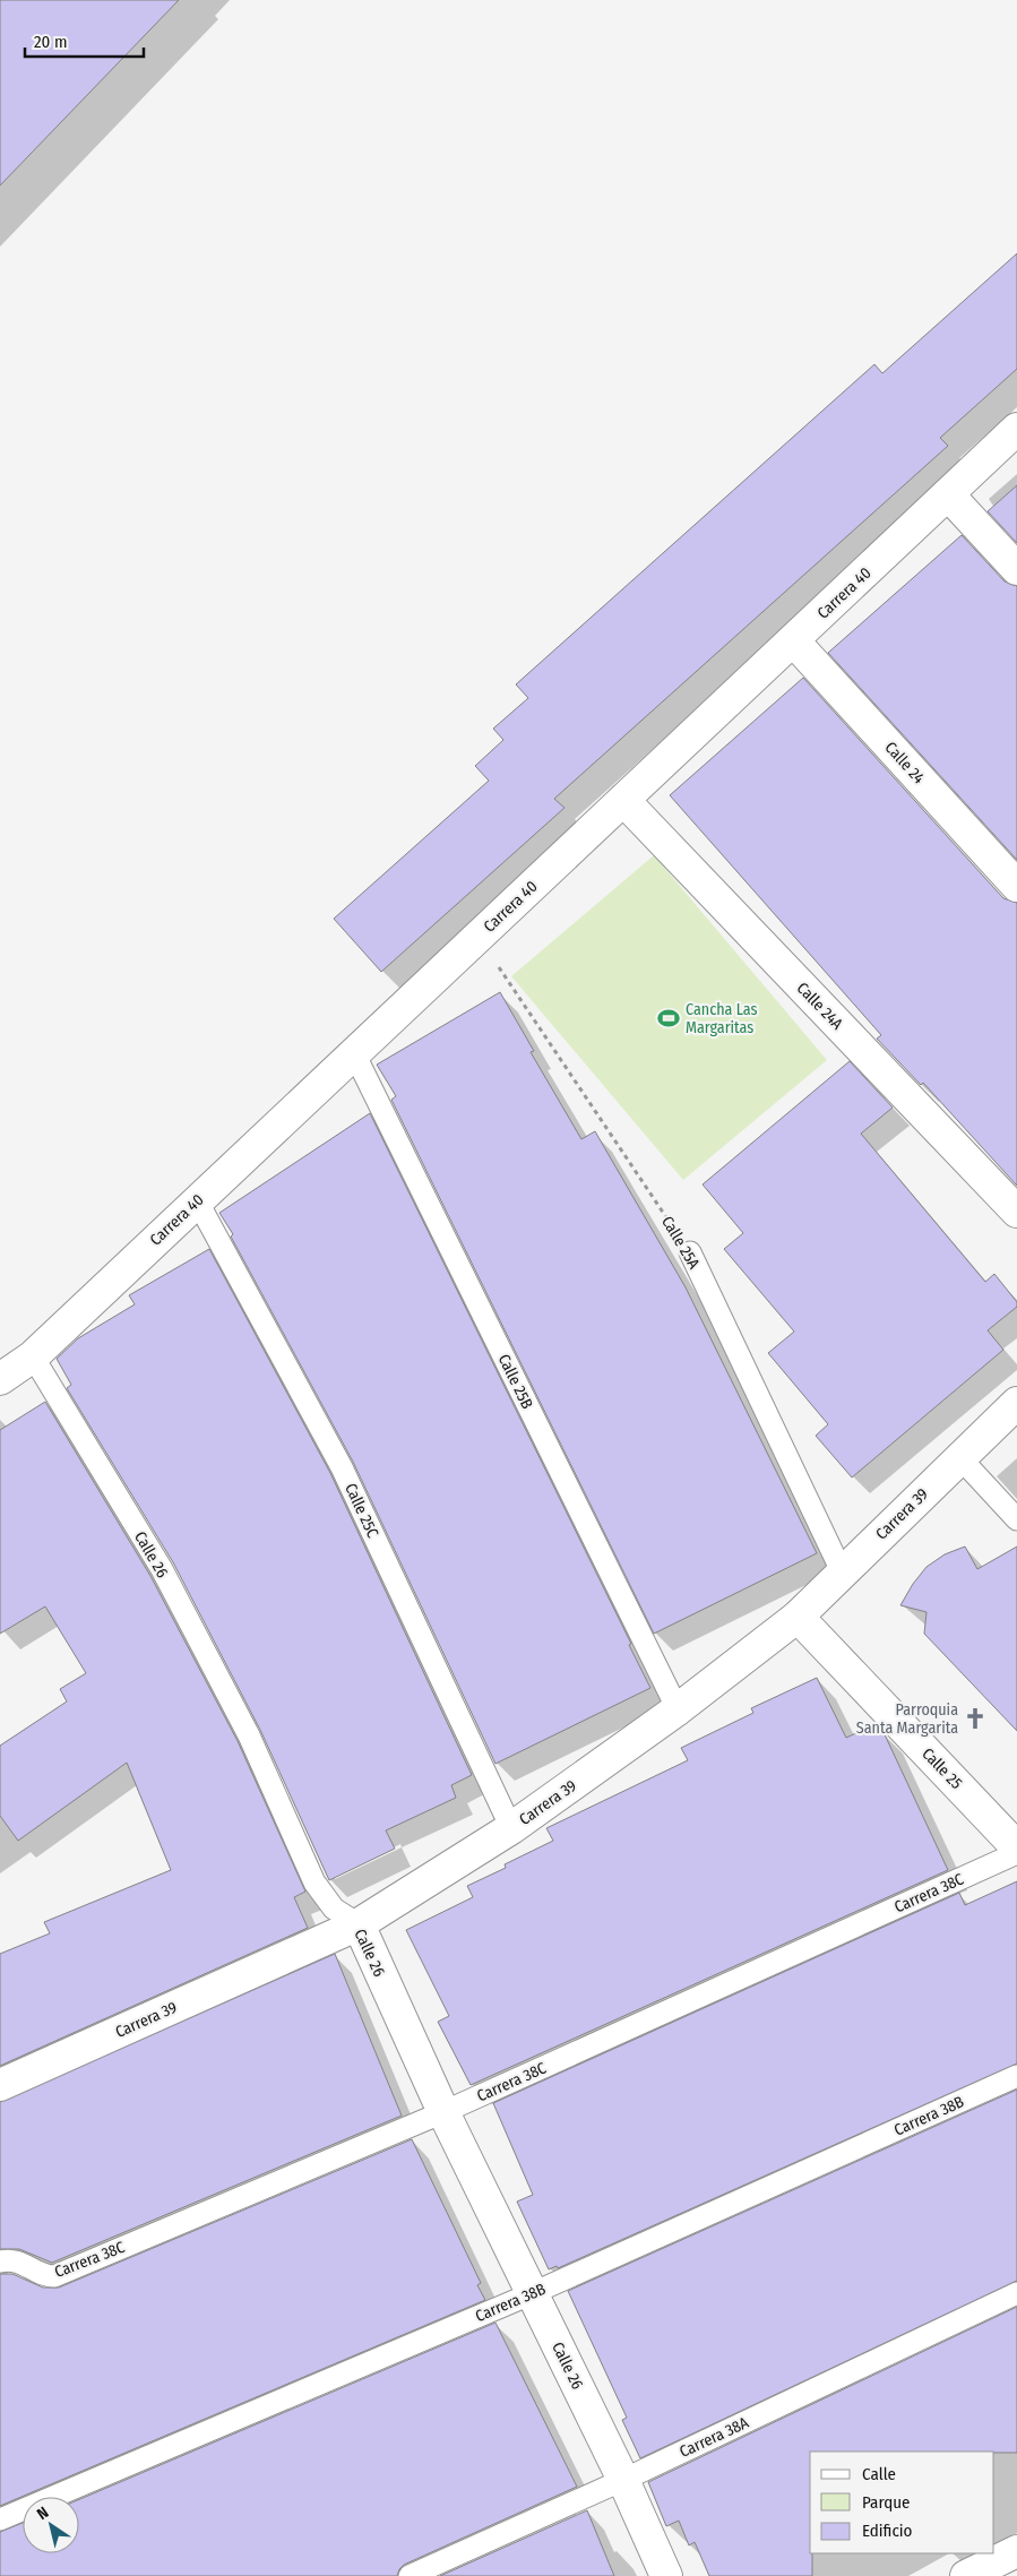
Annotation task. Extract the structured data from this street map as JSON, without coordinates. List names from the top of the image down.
{
  "streets": {
    "street": [
      "Carrera 40",
      "Calle 24",
      "Calle 24A",
      "Carrera 39",
      "Calle 26",
      "Calle 25"
    ],
    "lane": [
      "Calle 25A",
      "Calle 25B",
      "Calle 25C",
      "Carrera 38C",
      "Carrera 38B",
      "Carrera 38A"
    ]
  },
  "crossings": [
    ["Carrera 40", "Calle 24"],
    ["Carrera 40", "Calle 24A"],
    ["Carrera 40", "Calle 25A"],
    ["Carrera 40", "Calle 25B"],
    ["Carrera 40", "Calle 25C"],
    ["Carrera 40", "Calle 26"],
    ["Calle 25A", "Carrera 39"],
    ["Calle 25B", "Carrera 39"],
    ["Calle 25C", "Carrera 39"],
    ["Carrera 39", "Calle 26"],
    ["Carrera 39", "Calle 25"],
    ["Calle 26", "Carrera 38C"],
    ["Calle 26", "Carrera 38B"],
    ["Calle 26", "Carrera 38A"]
  ],
  "places": {
    "sports": ["Cancha Las Margaritas"],
    "church": ["Parroquia Santa Margarita"]
  },
  "legend": ["Calle", "Parque", "Edificio"],
  "scale_bar": "20 m",
  "north": "top left"
}
